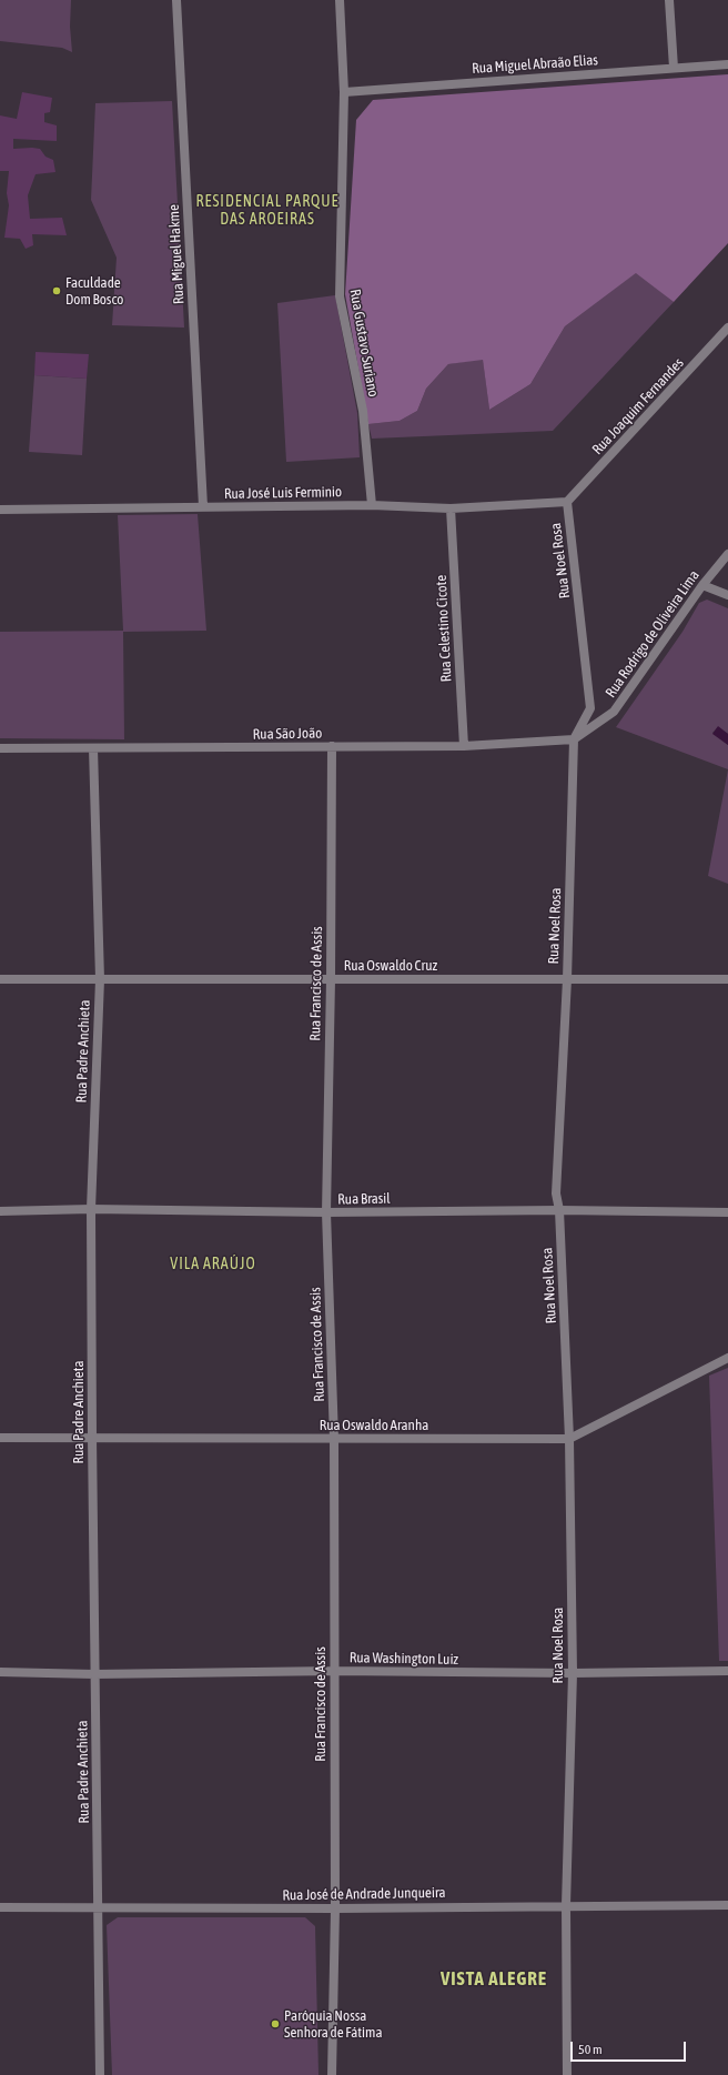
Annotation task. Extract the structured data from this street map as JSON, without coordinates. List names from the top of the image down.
{
  "streets": {
    "street": [
      "Rua Miguel Abraão Elias",
      "Rua Miguel Hakme",
      "Rua Gustavo Suriano",
      "Rua Joaquim Fernandes",
      "Rua José Luis Ferminio",
      "Rua Noel Rosa",
      "Rua Celestino Cicote",
      "Rua Rodrigo de Oliveira Lima",
      "Rua São João",
      "Rua Oswaldo Cruz",
      "Rua Francisco de Assis",
      "Rua Padre Anchieta",
      "Rua Brasil",
      "Rua Oswaldo Aranha",
      "Rua Washington Luiz",
      "Rua José de Andrade Junqueira"
    ]
  },
  "crossings": [
    ["Rua Miguel Abraão Elias", "Rua Gustavo Suriano"],
    ["Rua Miguel Hakme", "Rua José Luis Ferminio"],
    ["Rua Gustavo Suriano", "Rua José Luis Ferminio"],
    ["Rua Joaquim Fernandes", "Rua José Luis Ferminio"],
    ["Rua Joaquim Fernandes", "Rua Noel Rosa"],
    ["Rua José Luis Ferminio", "Rua Noel Rosa"],
    ["Rua José Luis Ferminio", "Rua Celestino Cicote"],
    ["Rua Noel Rosa", "Rua Rodrigo de Oliveira Lima"],
    ["Rua Noel Rosa", "Rua São João"],
    ["Rua Noel Rosa", "Rua Oswaldo Cruz"],
    ["Rua Noel Rosa", "Rua Brasil"],
    ["Rua Noel Rosa", "Rua Oswaldo Aranha"],
    ["Rua Noel Rosa", "Rua Washington Luiz"],
    ["Rua Noel Rosa", "Rua José de Andrade Junqueira"],
    ["Rua Celestino Cicote", "Rua São João"],
    ["Rua Rodrigo de Oliveira Lima", "Rua São João"],
    ["Rua São João", "Rua Francisco de Assis"],
    ["Rua São João", "Rua Padre Anchieta"],
    ["Rua Oswaldo Cruz", "Rua Francisco de Assis"],
    ["Rua Oswaldo Cruz", "Rua Padre Anchieta"],
    ["Rua Francisco de Assis", "Rua Brasil"],
    ["Rua Francisco de Assis", "Rua Oswaldo Aranha"],
    ["Rua Francisco de Assis", "Rua Washington Luiz"],
    ["Rua Francisco de Assis", "Rua José de Andrade Junqueira"],
    ["Rua Padre Anchieta", "Rua Brasil"],
    ["Rua Padre Anchieta", "Rua Oswaldo Aranha"],
    ["Rua Padre Anchieta", "Rua Washington Luiz"],
    ["Rua Padre Anchieta", "Rua José de Andrade Junqueira"]
  ],
  "districts": ["RESIDENCIAL PARQUE DAS AROEIRAS", "VILA ARAÚJO", "VISTA ALEGRE"],
  "places": ["Faculdade Dom Bosco", "Paróquia Nossa Senhora de Fátima"],
  "scale_bar": "50 m"
}
